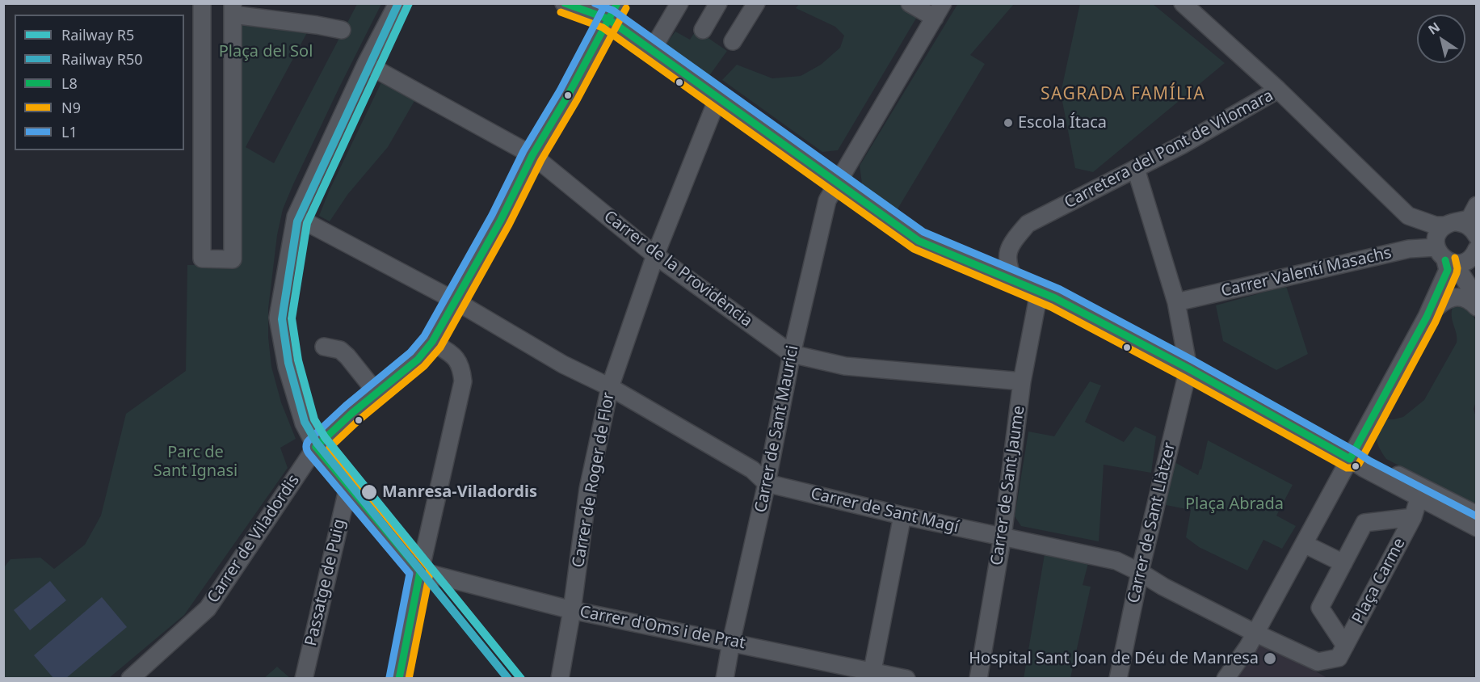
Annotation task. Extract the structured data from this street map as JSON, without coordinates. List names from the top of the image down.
{
  "streets": {
    "street": [
      "Carretera del Pont de Vilomara",
      "Carrer de la Providència",
      "Carrer Valentí Masachs",
      "Carrer de Sant Maurici",
      "Carrer de Roger de Flor",
      "Carrer de Sant Jaume",
      "Carrer de Sant Magí",
      "Carrer de Sant Llàtzer",
      "Carrer de Viladordis",
      "Plaça Carme",
      "Passatge de Puig",
      "Carrer d'Oms i de Prat"
    ]
  },
  "crossings": [
    ["Carretera del Pont de Vilomara", "Carrer Valentí Masachs"],
    ["Carrer de la Providència", "Carrer de Sant Maurici"],
    ["Carrer de la Providència", "Carrer de Roger de Flor"],
    ["Carrer de la Providència", "Carrer de Sant Jaume"],
    ["Carrer de la Providència", "Carrer de Viladordis"],
    ["Carrer de Sant Maurici", "Carrer de Sant Magí"],
    ["Carrer de Sant Maurici", "Carrer d'Oms i de Prat"],
    ["Carrer de Roger de Flor", "Carrer de Sant Magí"],
    ["Carrer de Roger de Flor", "Carrer d'Oms i de Prat"],
    ["Carrer de Sant Jaume", "Carrer de Sant Magí"],
    ["Carrer de Sant Magí", "Carrer de Sant Llàtzer"],
    ["Carrer de Sant Magí", "Carrer de Viladordis"],
    ["Carrer de Sant Magí", "Plaça Carme"]
  ],
  "districts": ["SAGRADA FAMÍLIA"],
  "parks": ["Plaça del Sol", "Parc de Sant Ignasi", "Plaça Abrada"],
  "places": ["Escola Ítaca", "Manresa-Viladordis", "Hospital Sant Joan de Déu de Manresa"],
  "lines": [
    "rail line R5",
    "rail line R50",
    "transit line L8",
    "transit line L1",
    "transit line N9"
  ],
  "legend": [
    "Railway R5",
    "Railway R50",
    "L8",
    "N9",
    "L1"
  ],
  "north": "top left"
}
